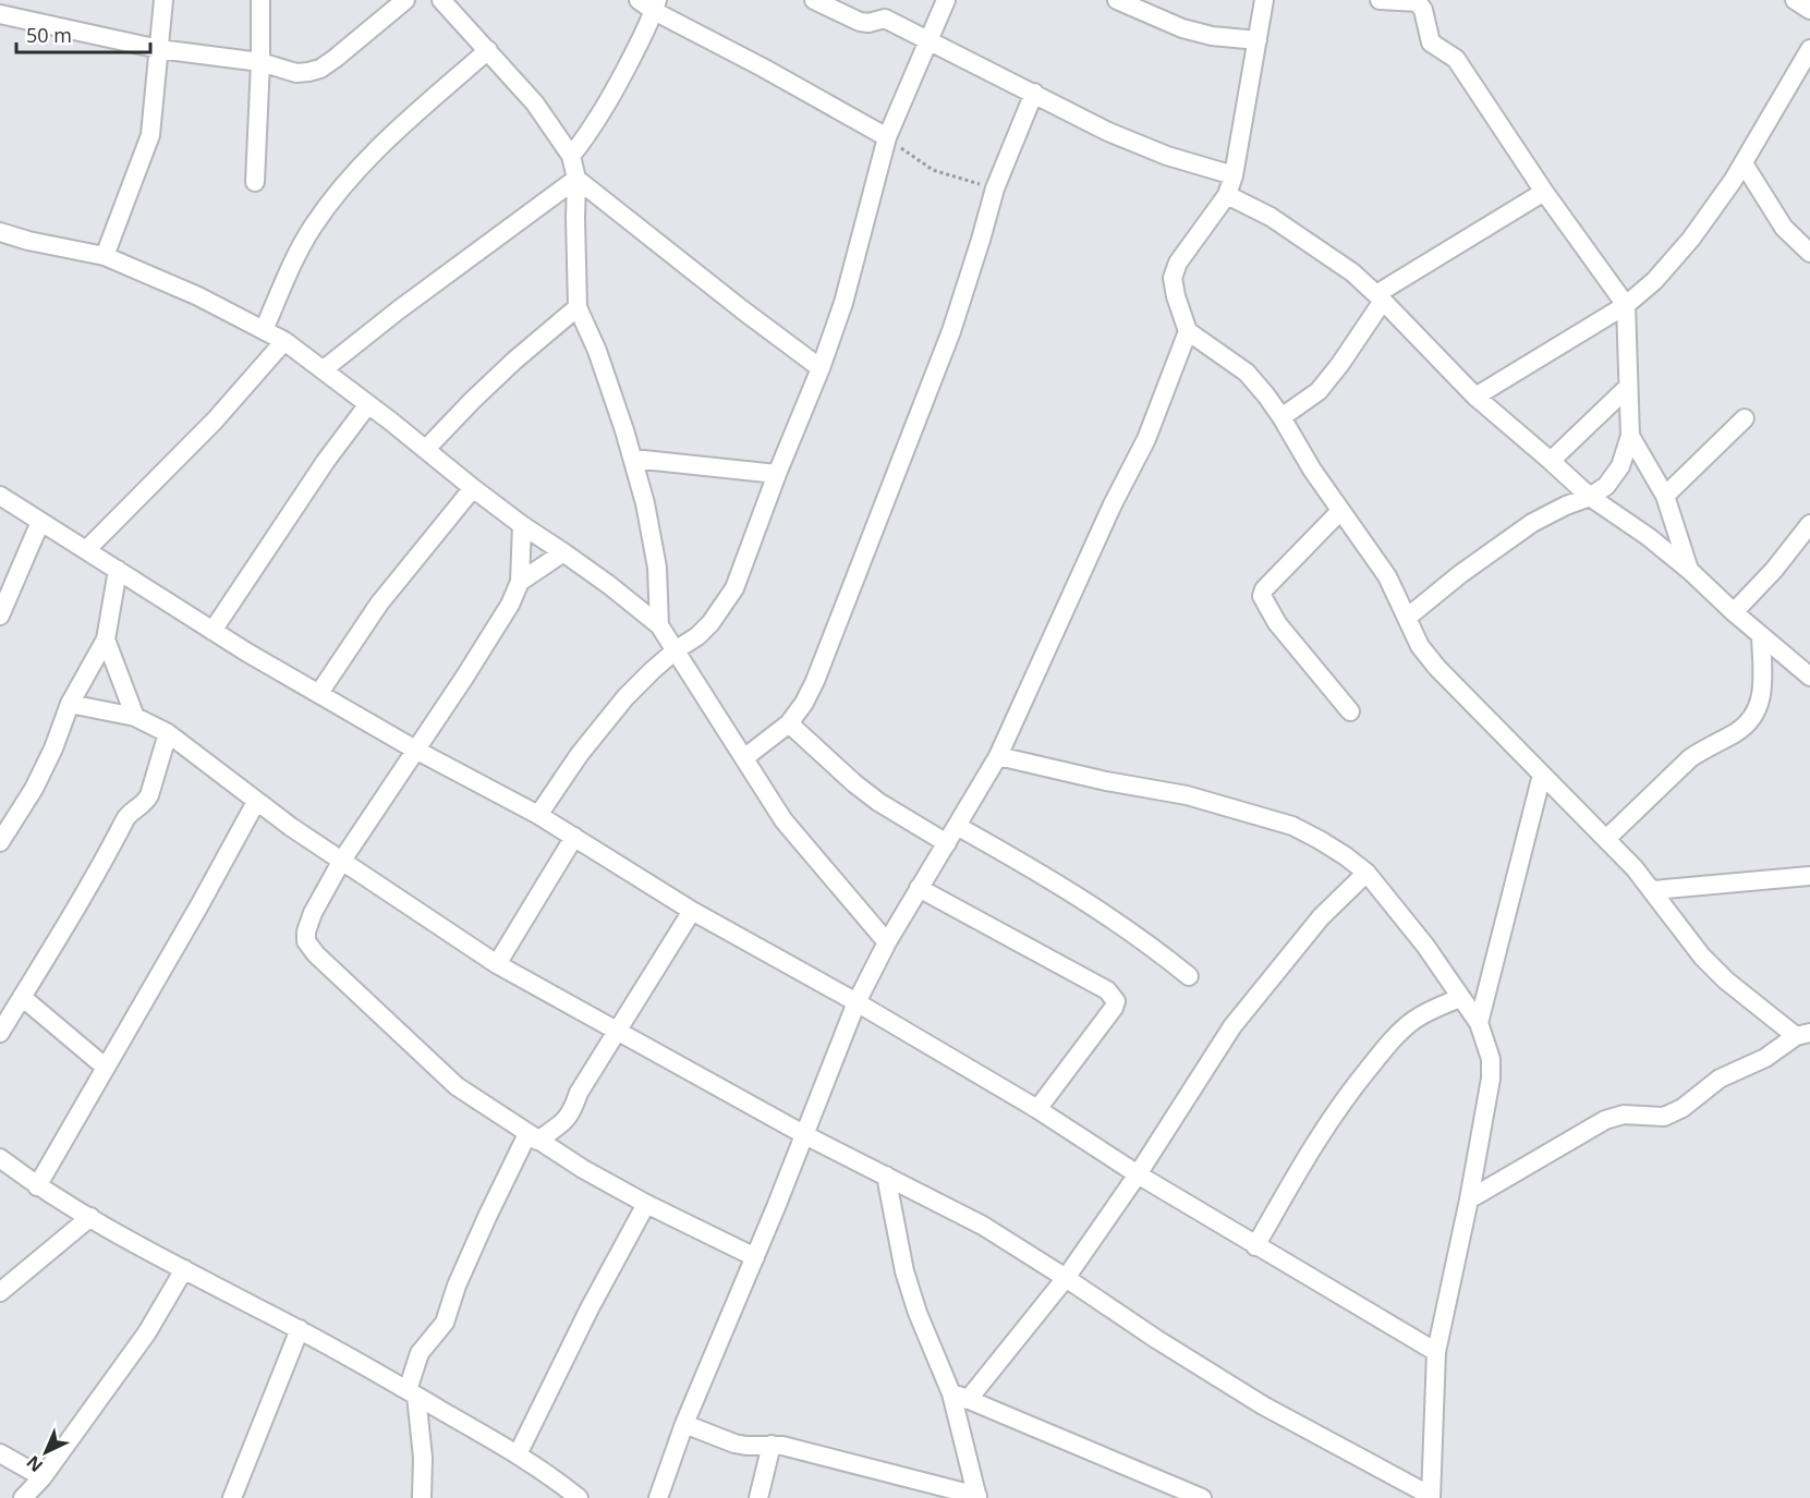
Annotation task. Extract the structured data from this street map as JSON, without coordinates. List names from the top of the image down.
{
  "scale_bar": "50 m",
  "north": "bottom left"
}
